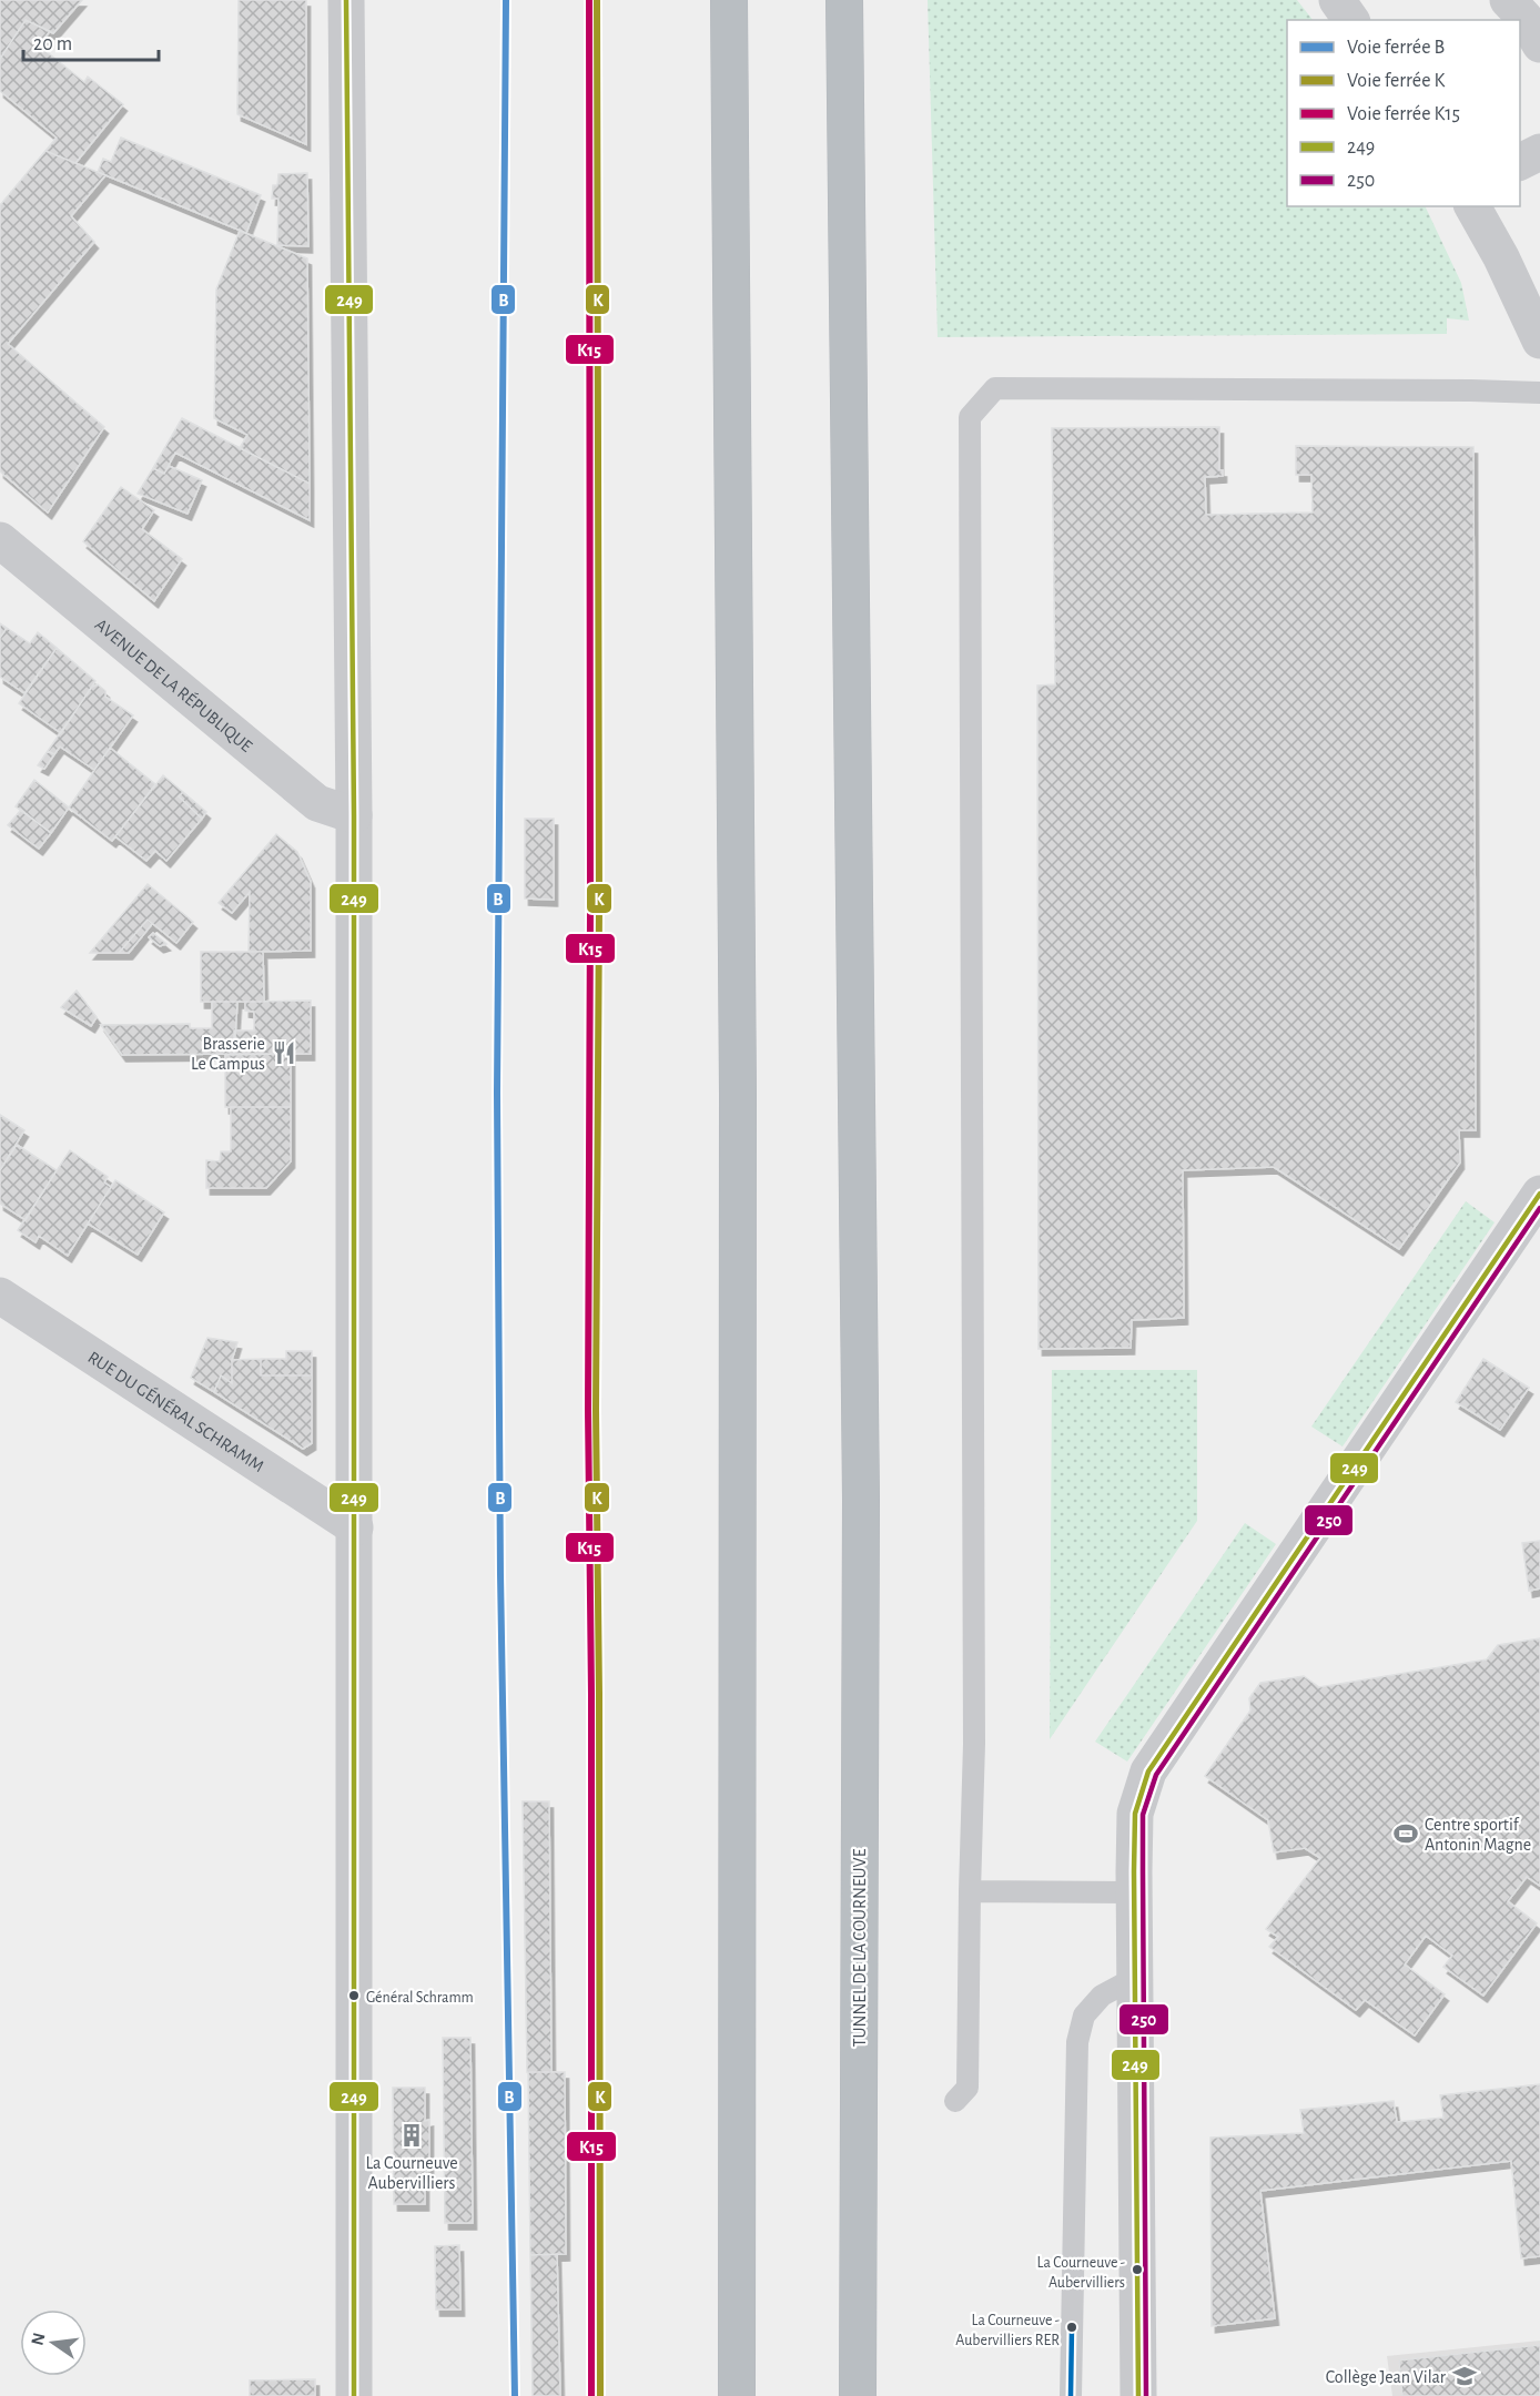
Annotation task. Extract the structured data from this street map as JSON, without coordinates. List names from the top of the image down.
{
  "streets": {
    "highway": ["TUNNEL DE LA COURNEUVE"],
    "street": ["AVENUE DE LA RÉPUBLIQUE", "RUE DU GÉNÉRAL SCHRAMM"]
  },
  "places": {
    "restaurant": ["Brasserie Le Campus"],
    "sports": ["Centre sportif Antonin Magne"],
    "other": ["Général Schramm", "La Courneuve - Aubervilliers", "La Courneuve - Aubervilliers RER"],
    "building": ["La Courneuve Aubervilliers"],
    "school or university": ["Collège Jean Vilar"]
  },
  "lines": [
    "rail line B",
    "rail line K",
    "rail line K15",
    "transit line 249",
    "transit line 250"
  ],
  "legend": [
    "Voie ferrée B",
    "Voie ferrée K",
    "Voie ferrée K15",
    "249",
    "250"
  ],
  "scale_bar": "20 m",
  "north": "left"
}
